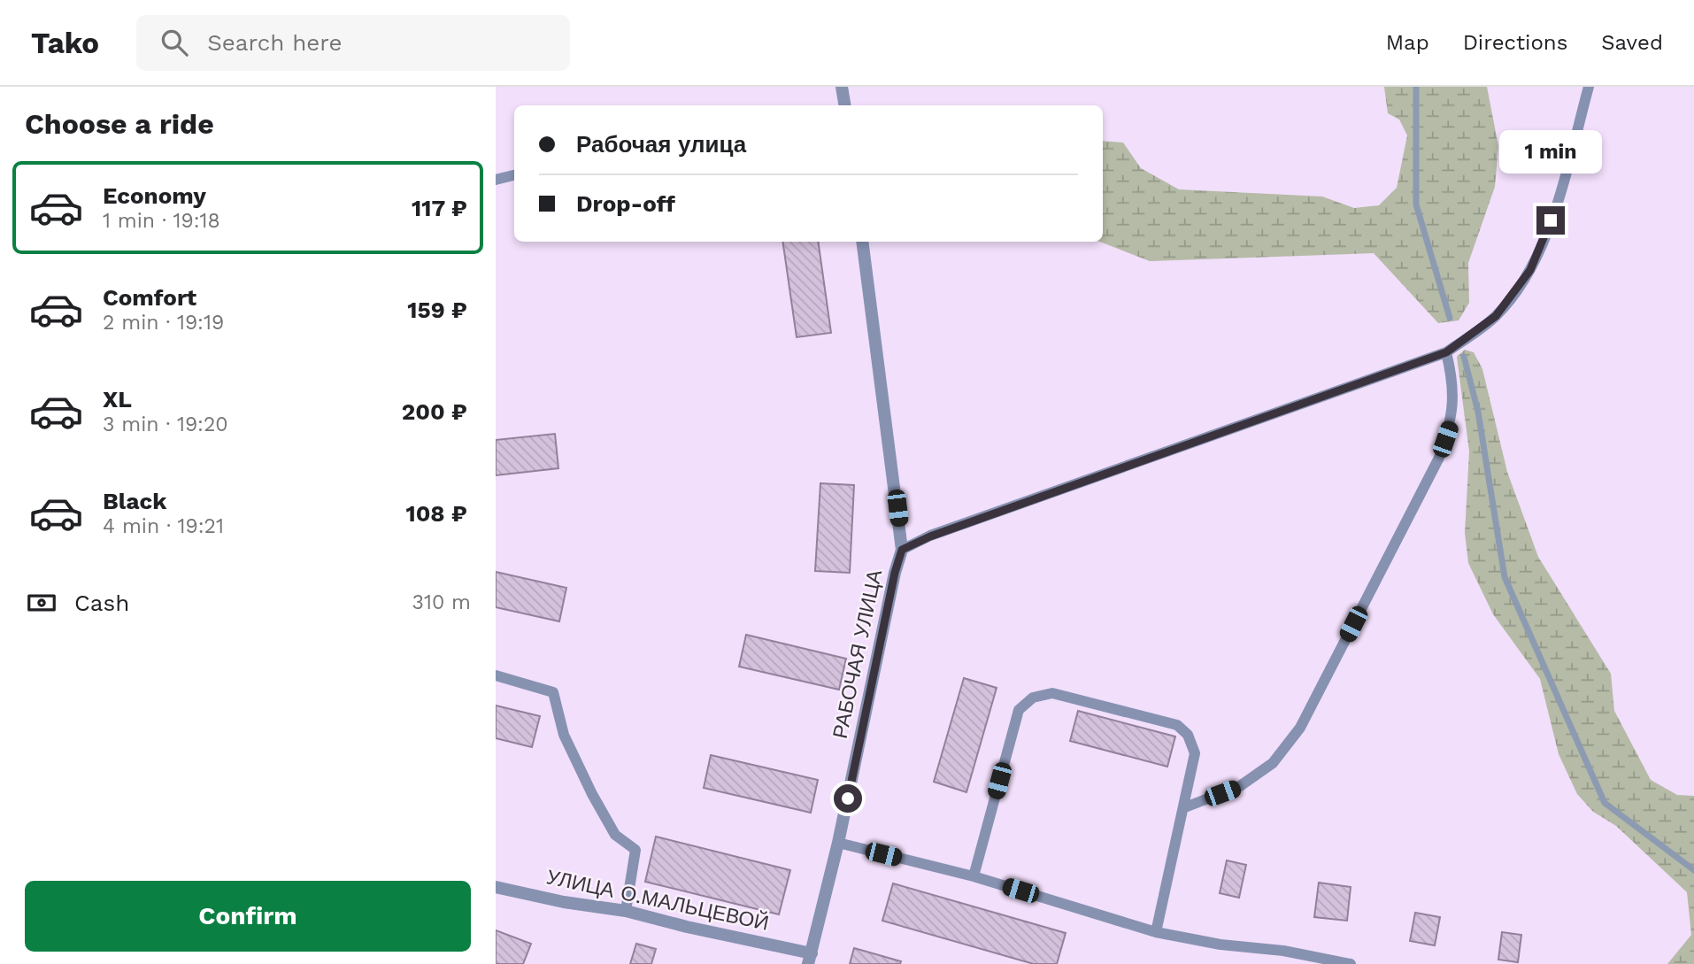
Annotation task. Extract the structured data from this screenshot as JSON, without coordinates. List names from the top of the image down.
{
  "streets": {
    "street": ["РАБОЧАЯ УЛИЦА", "УЛИЦА О.МАЛЬЦЕВОЙ"]
  },
  "crossings": [
    ["РАБОЧАЯ УЛИЦА", "УЛИЦА О.МАЛЬЦЕВОЙ"]
  ],
  "page": {
    "header": "Tako",
    "search": "Search here",
    "nav": ["Map", "Directions", "Saved"],
    "heading": "Choose a ride",
    "banner": ["Рабочая улица", "Drop-off"],
    "bubble": "1 min",
    "list": [
      {
        "name": "Economy",
        "note": "1 min · 19:18",
        "value": "117 ₽"
      },
      {
        "name": "Comfort",
        "note": "2 min · 19:19",
        "value": "159 ₽"
      },
      {
        "name": "XL",
        "note": "3 min · 19:20",
        "value": "200 ₽"
      },
      {
        "name": "Black",
        "note": "4 min · 19:21",
        "value": "108 ₽"
      }
    ],
    "pay": ["Cash", "310 m"],
    "buttons": "Confirm"
  }
}
